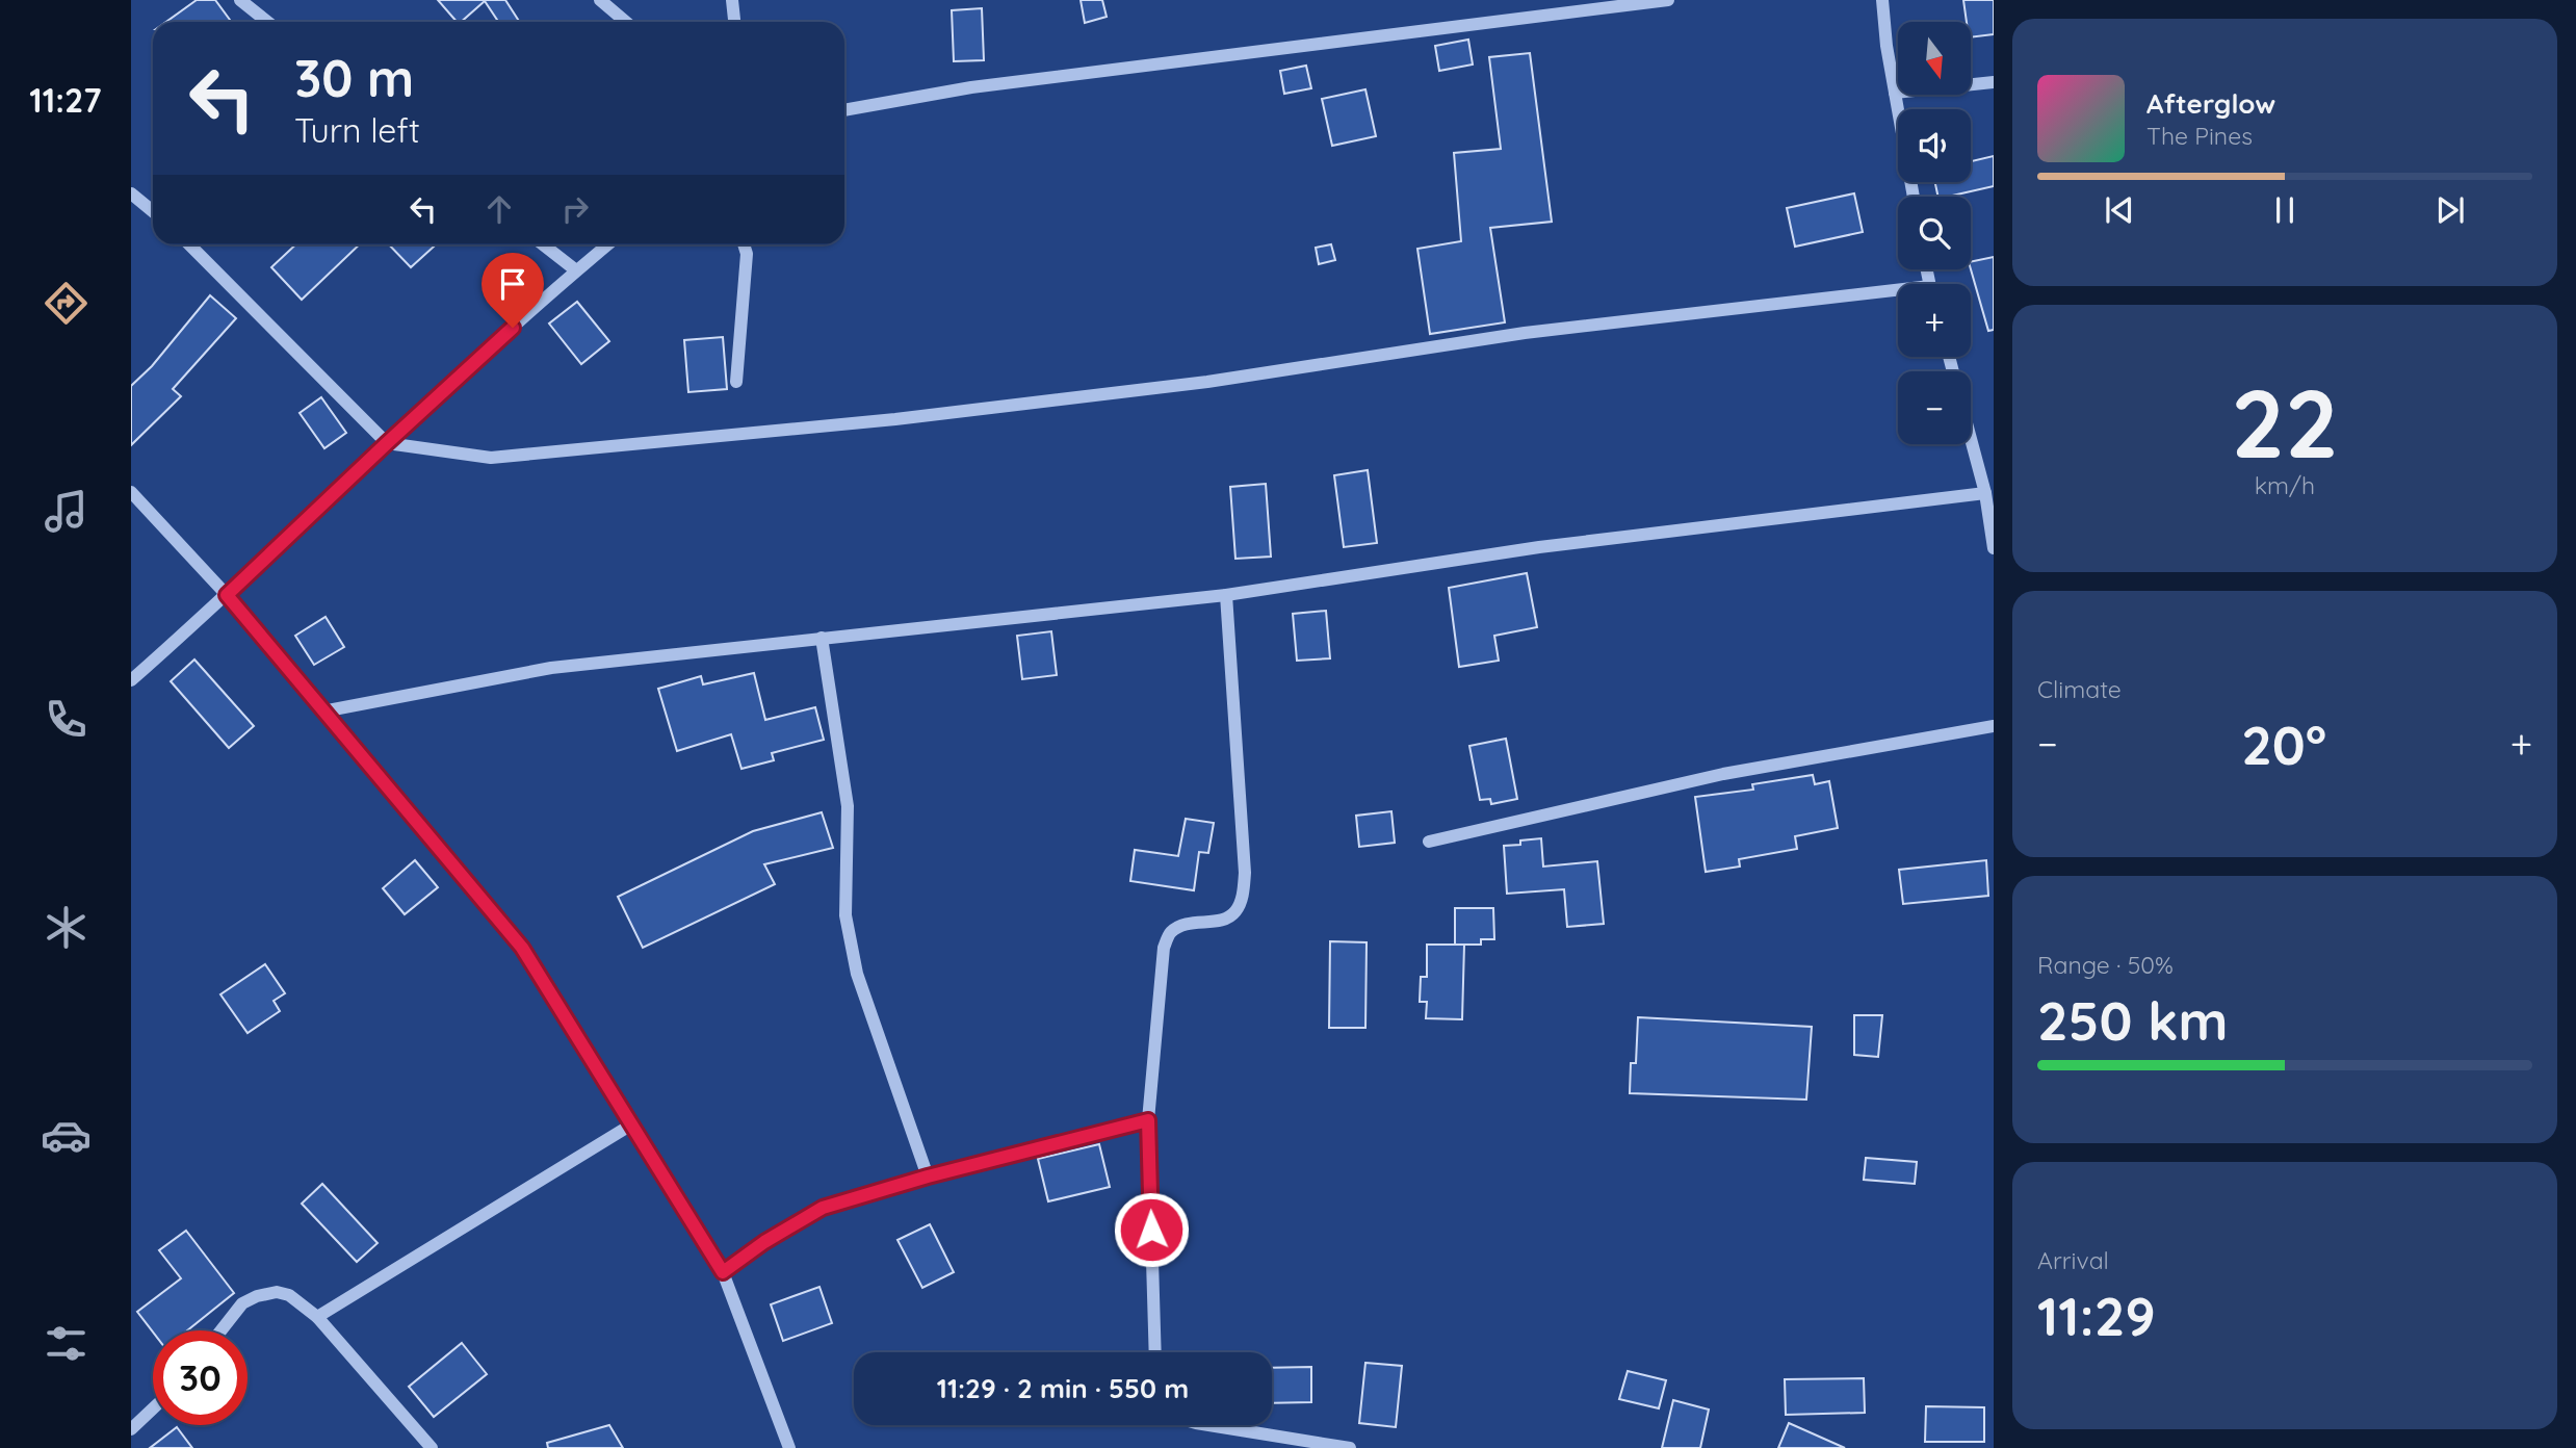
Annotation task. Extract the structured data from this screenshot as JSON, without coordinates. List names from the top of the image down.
{
  "north": "bottom",
  "page": {
    "tabs": "11:27",
    "map_buttons": ["+", "−"],
    "turn": ["30 m", "Turn left"],
    "song": ["Afterglow", "The Pines"],
    "tile": [
      ["22", "km/h"],
      "Climate",
      ["Range · 50%", "250 km"],
      ["Arrival", "11:29"]
    ],
    "heat": ["−", "20°", "+"],
    "limit": "30",
    "trip": "11:29 · 2 min · 550 m"
  }
}
